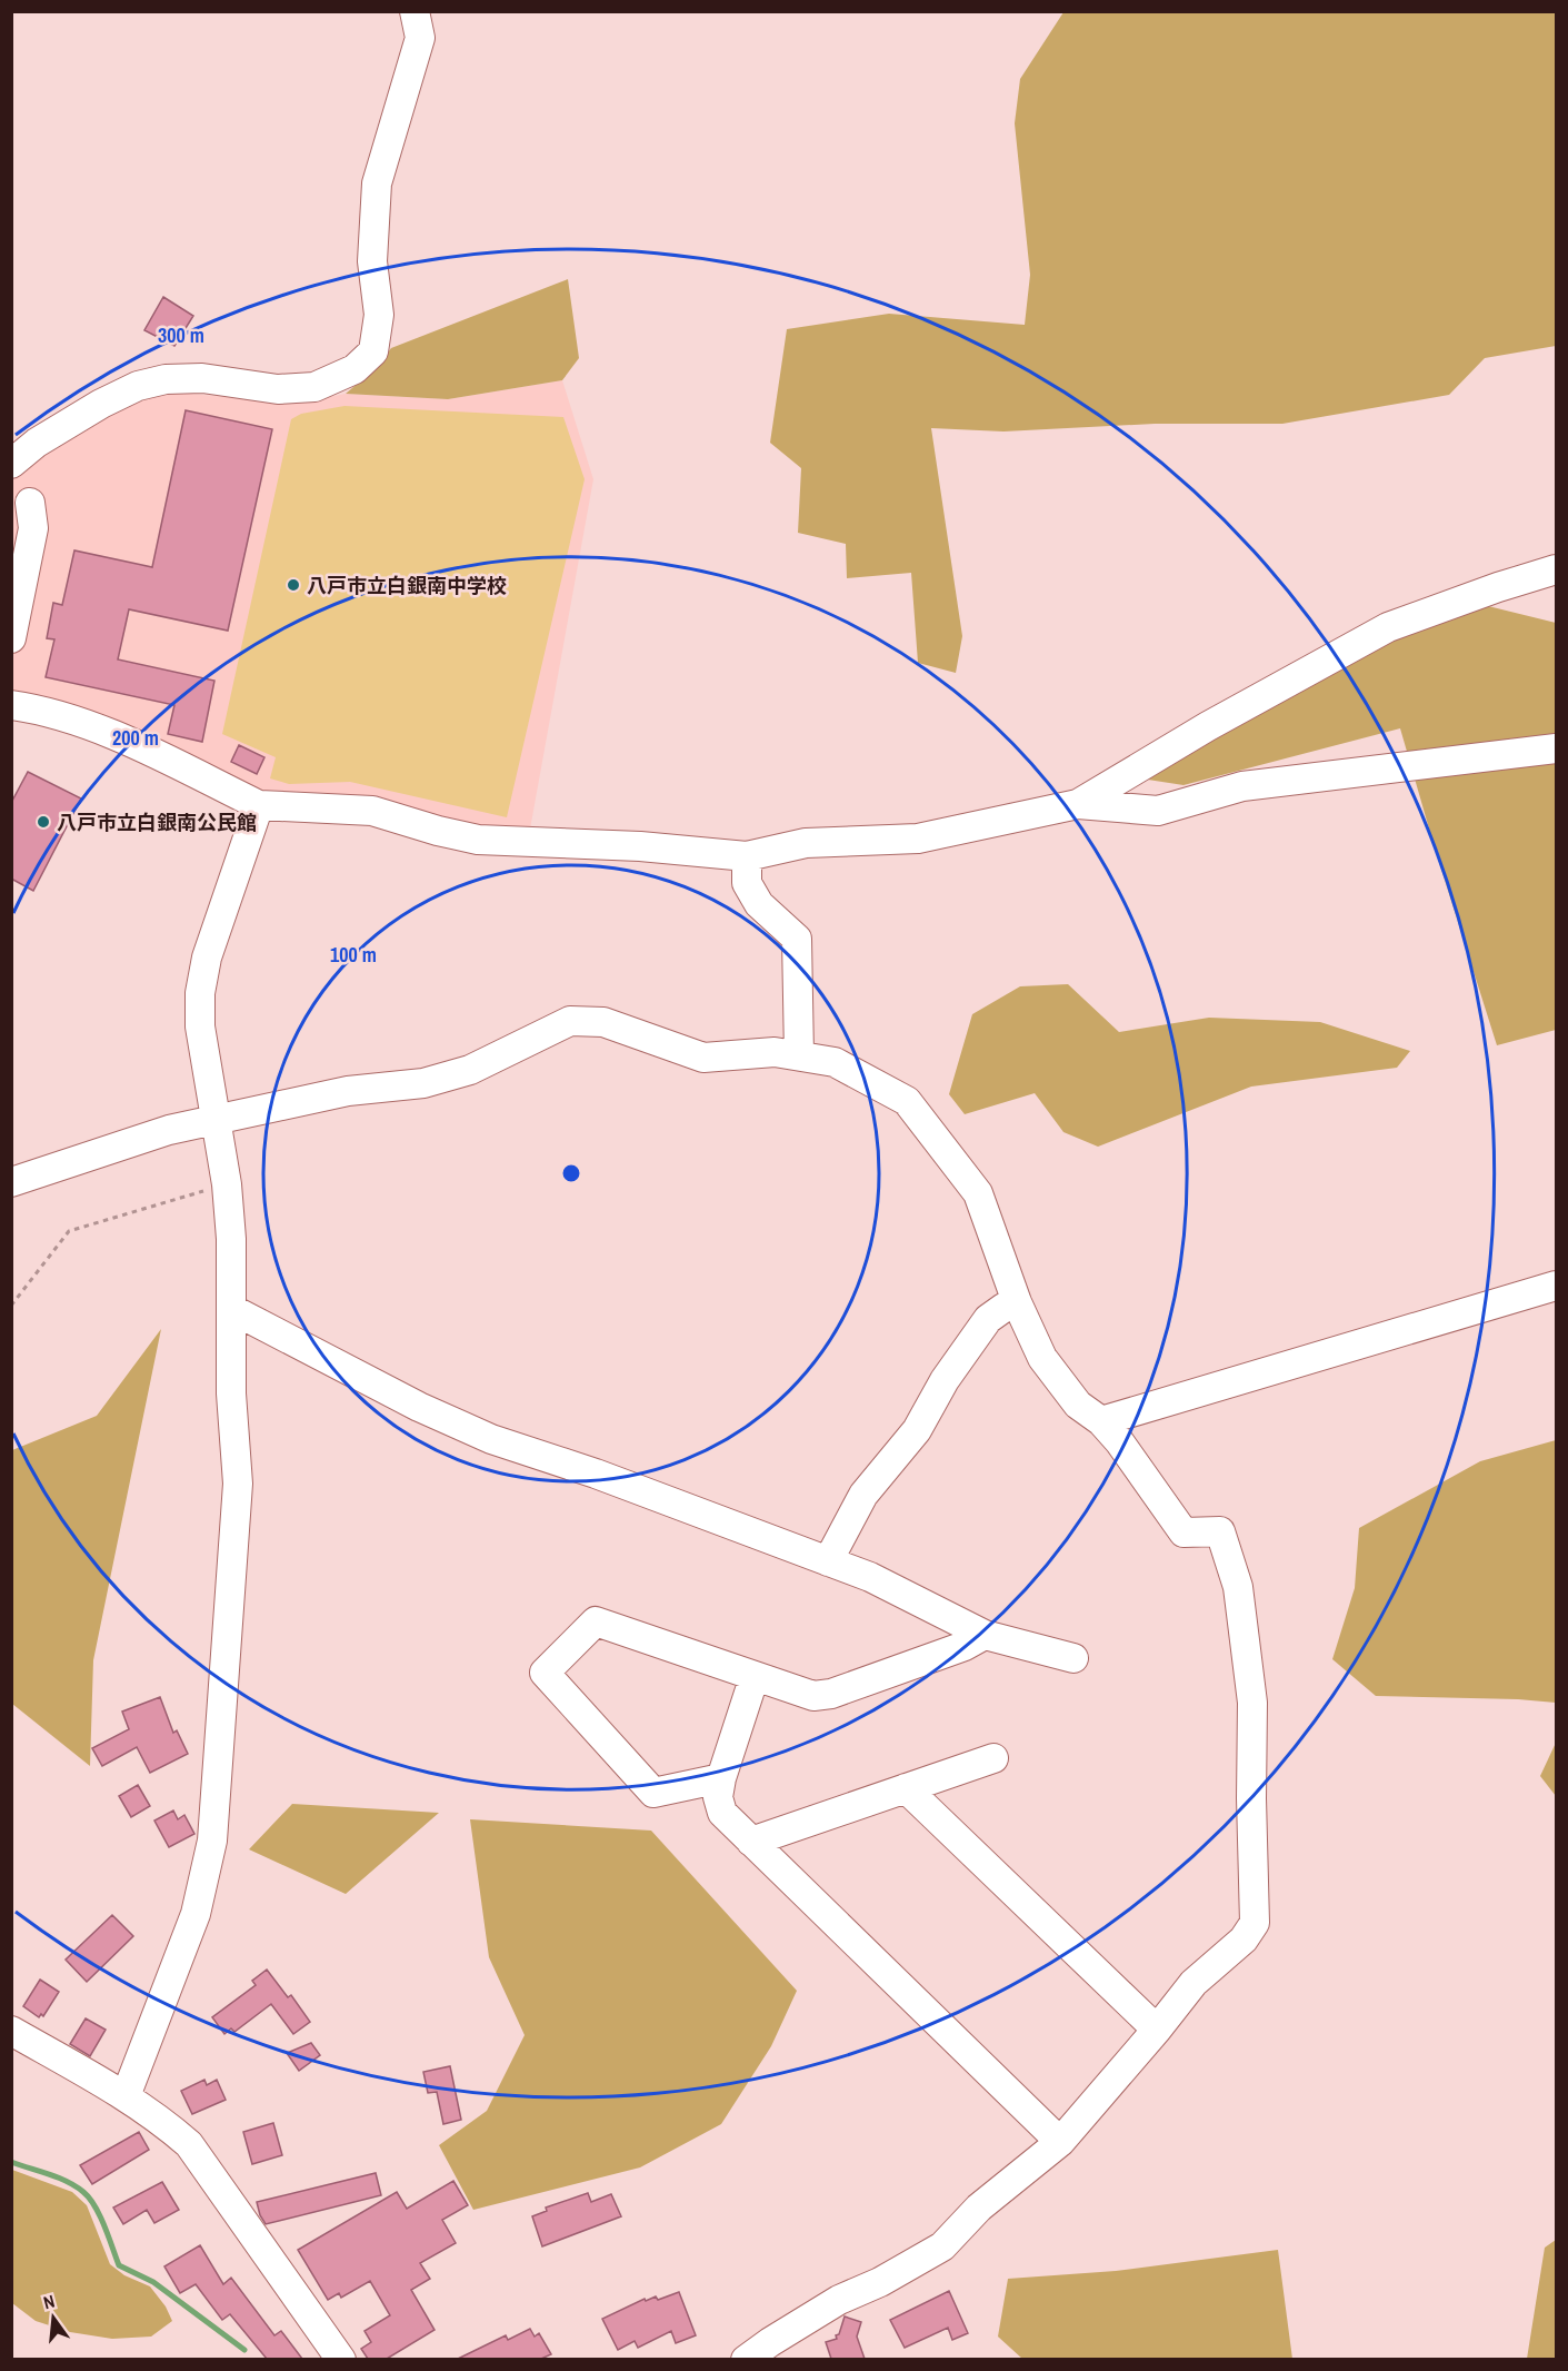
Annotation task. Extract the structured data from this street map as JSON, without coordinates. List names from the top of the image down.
{
  "places": ["八戸市立白銀南中学校", "八戸市立白銀南公民館"],
  "north": "top",
  "rings": ["300 m", "200 m", "100 m"]
}
